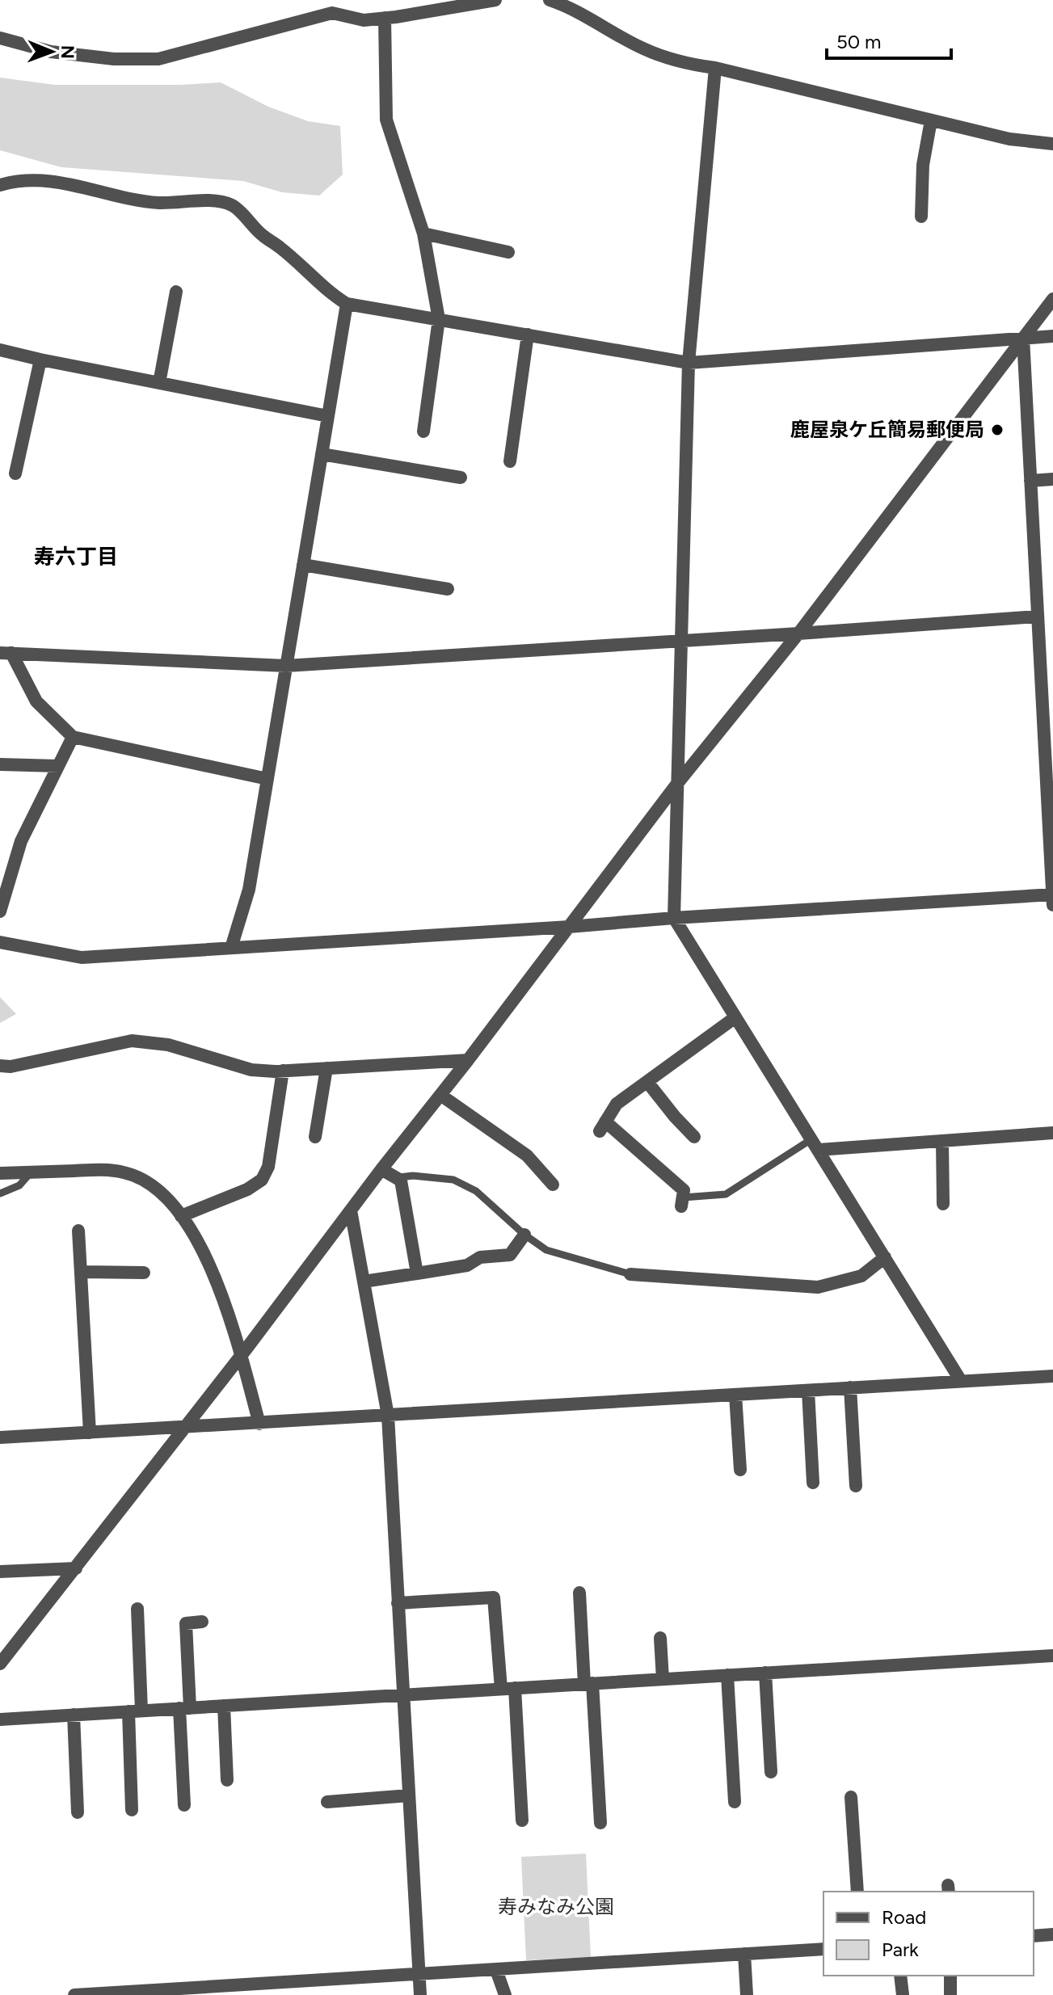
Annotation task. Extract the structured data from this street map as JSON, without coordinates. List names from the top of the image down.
{
  "districts": ["寿六丁目"],
  "parks": ["寿みなみ公園"],
  "places": ["鹿屋泉ケ丘簡易郵便局"],
  "legend": ["Road", "Park"],
  "scale_bar": "50 m",
  "north": "right"
}
